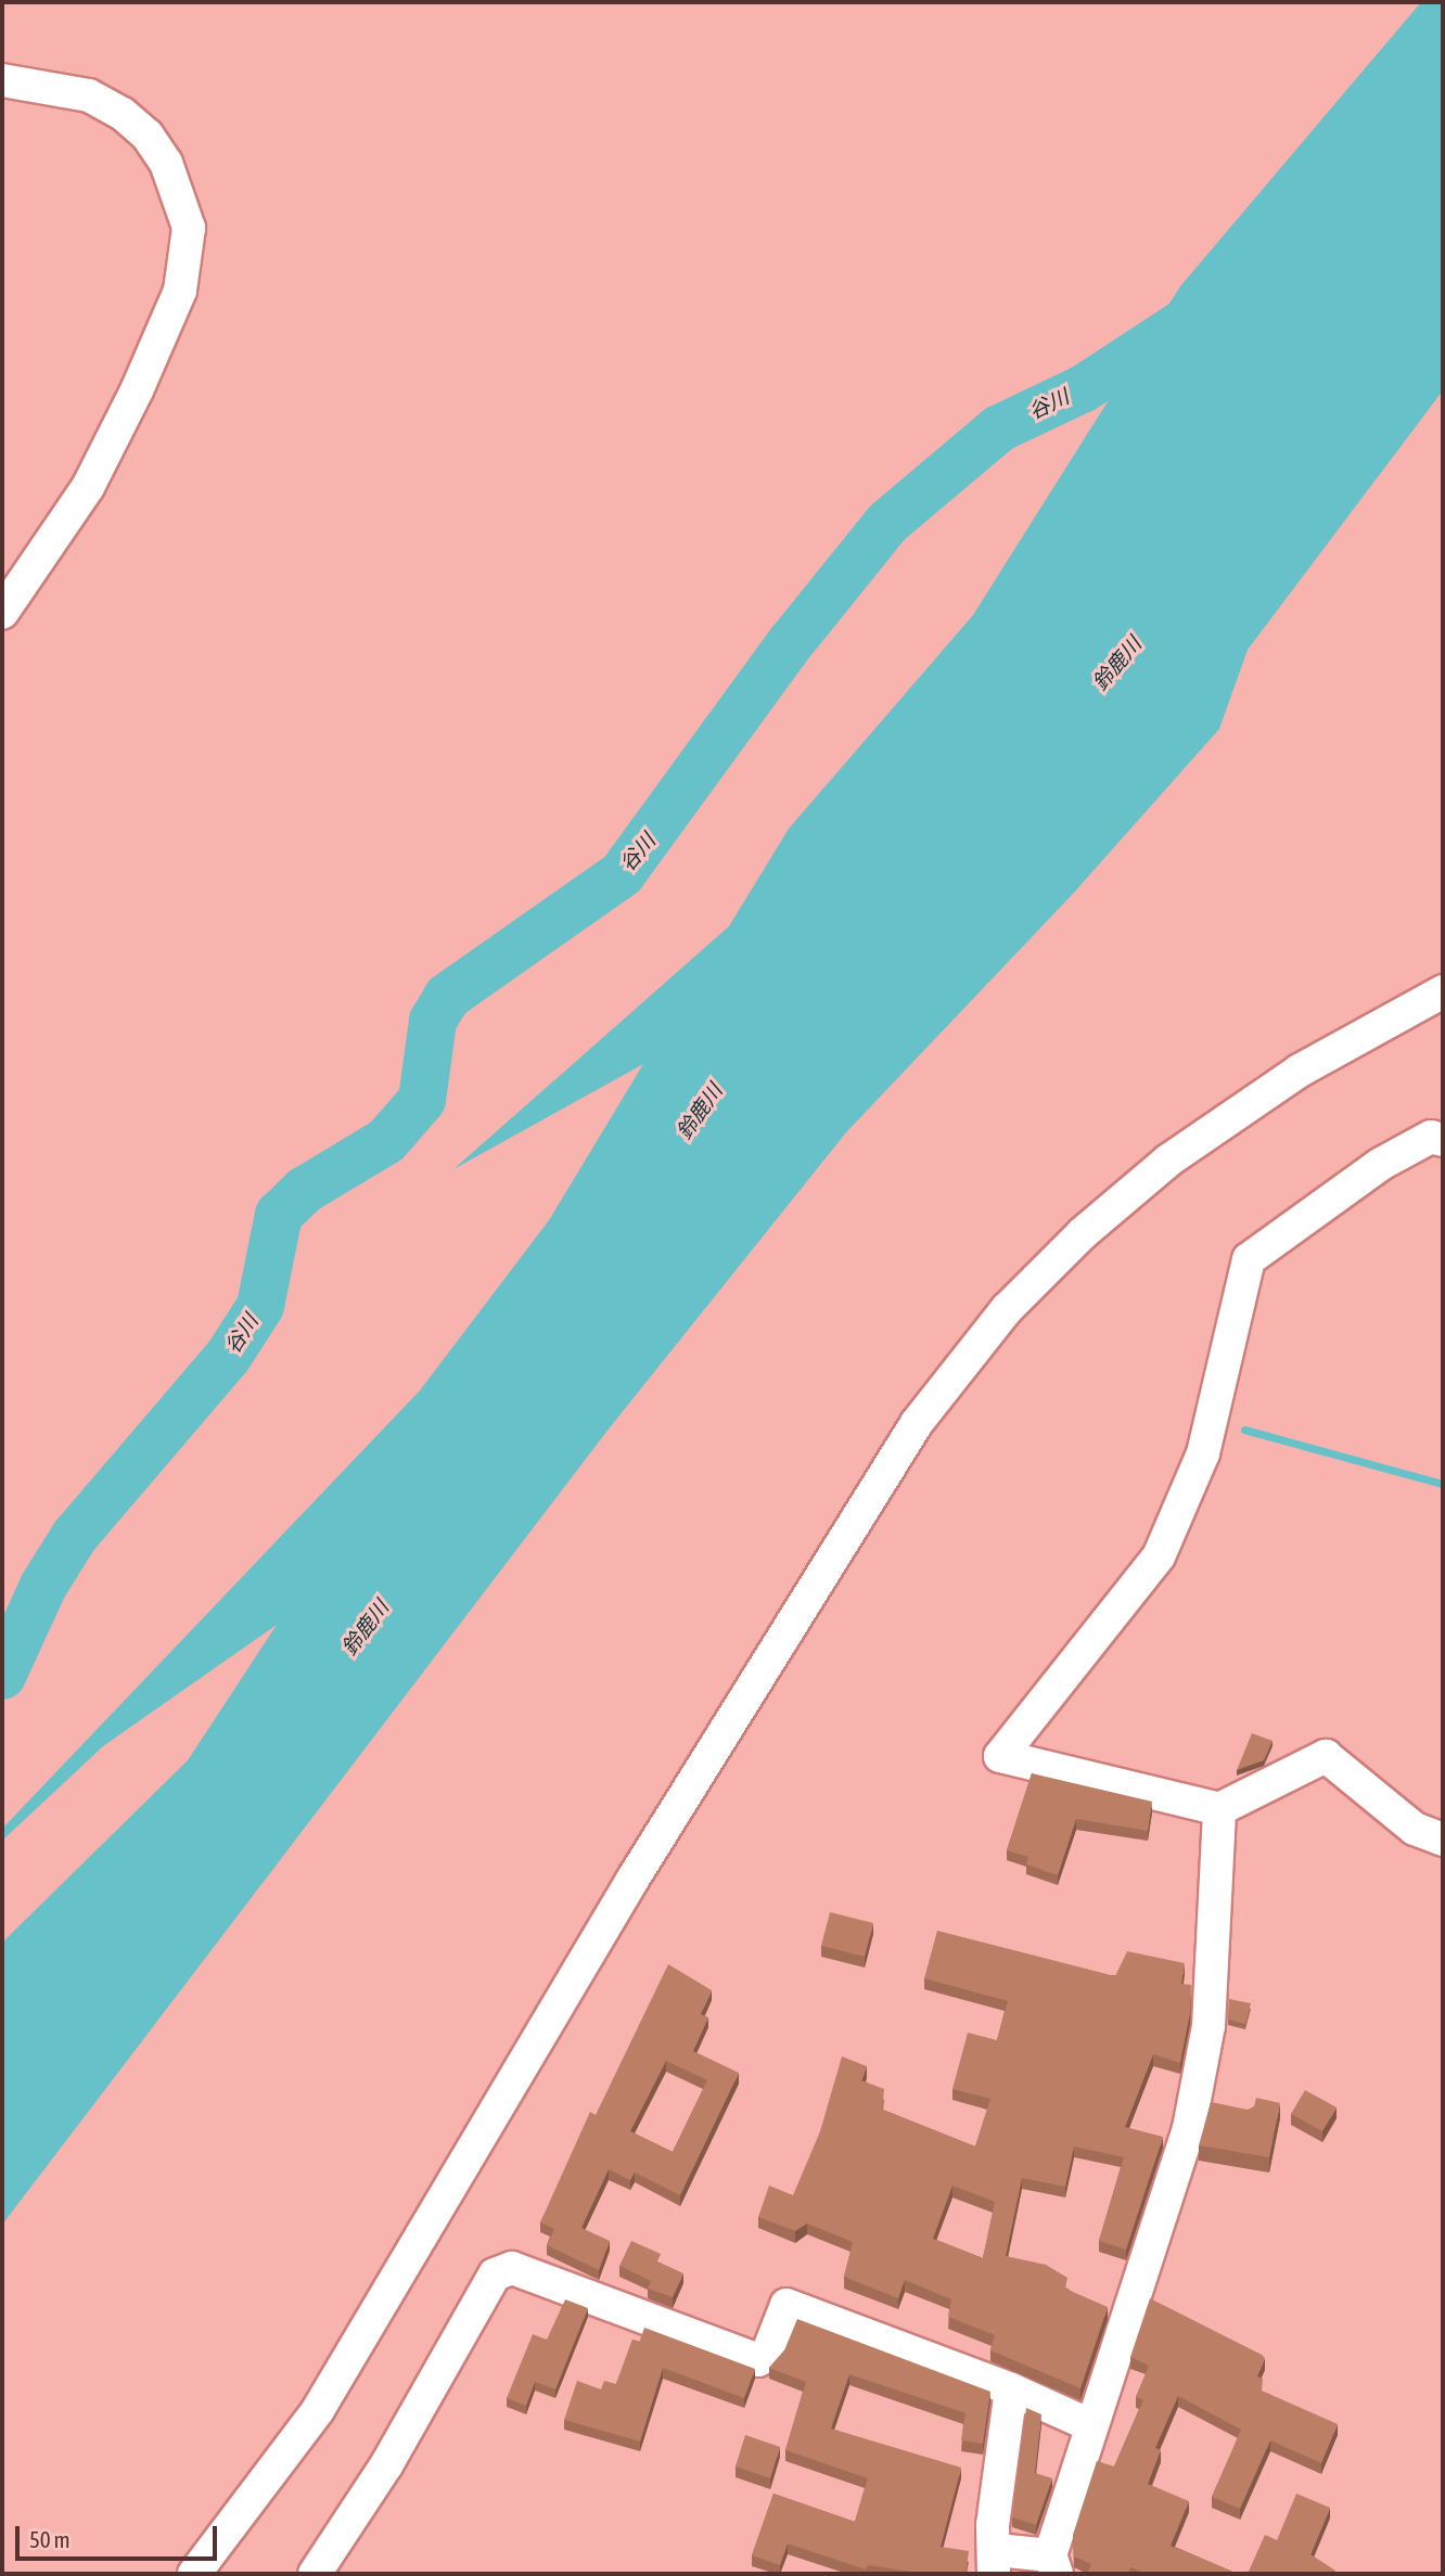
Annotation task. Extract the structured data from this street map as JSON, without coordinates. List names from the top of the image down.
{
  "water": ["谷川", "鈴鹿川"],
  "scale_bar": "50 m"
}
